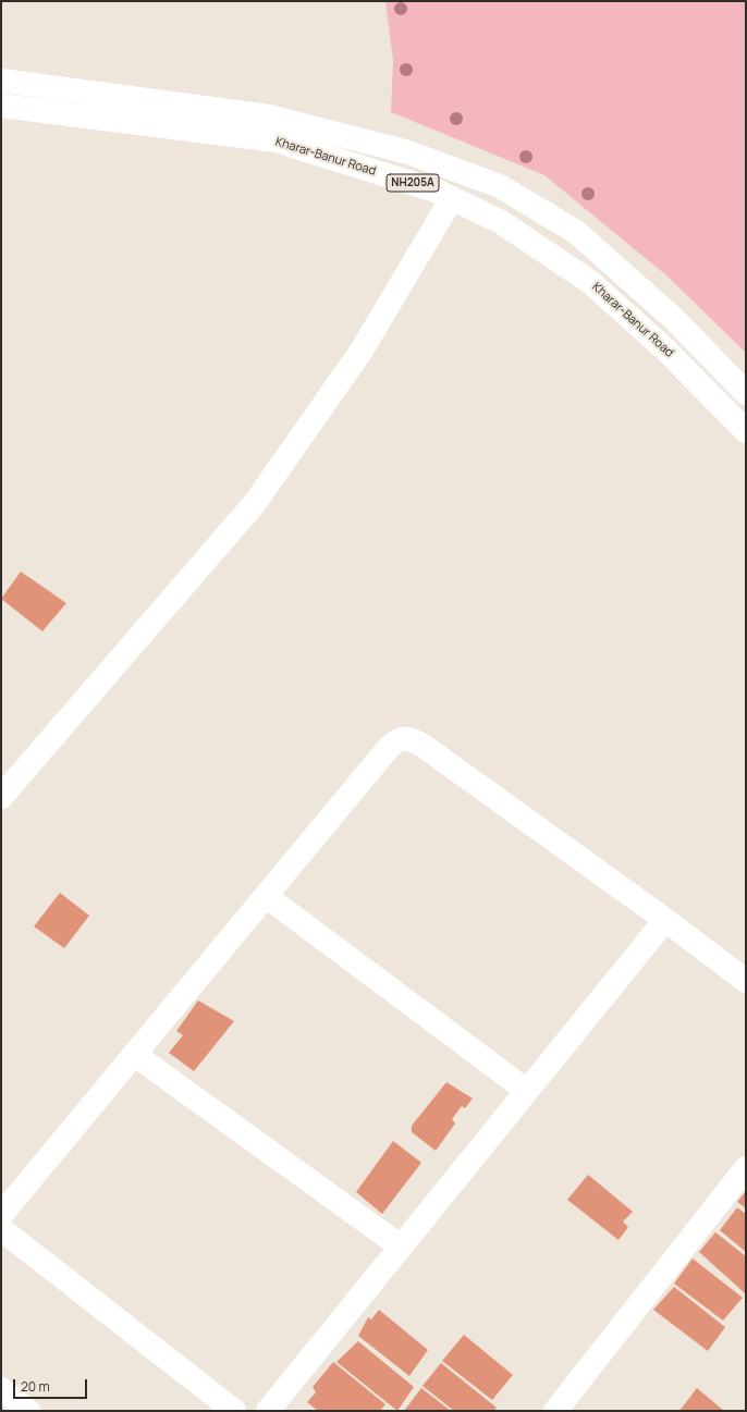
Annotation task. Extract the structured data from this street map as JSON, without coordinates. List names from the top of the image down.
{
  "streets": {
    "main road": ["Kharar-Banur Road", "NH205A"]
  },
  "scale_bar": "20 m"
}
